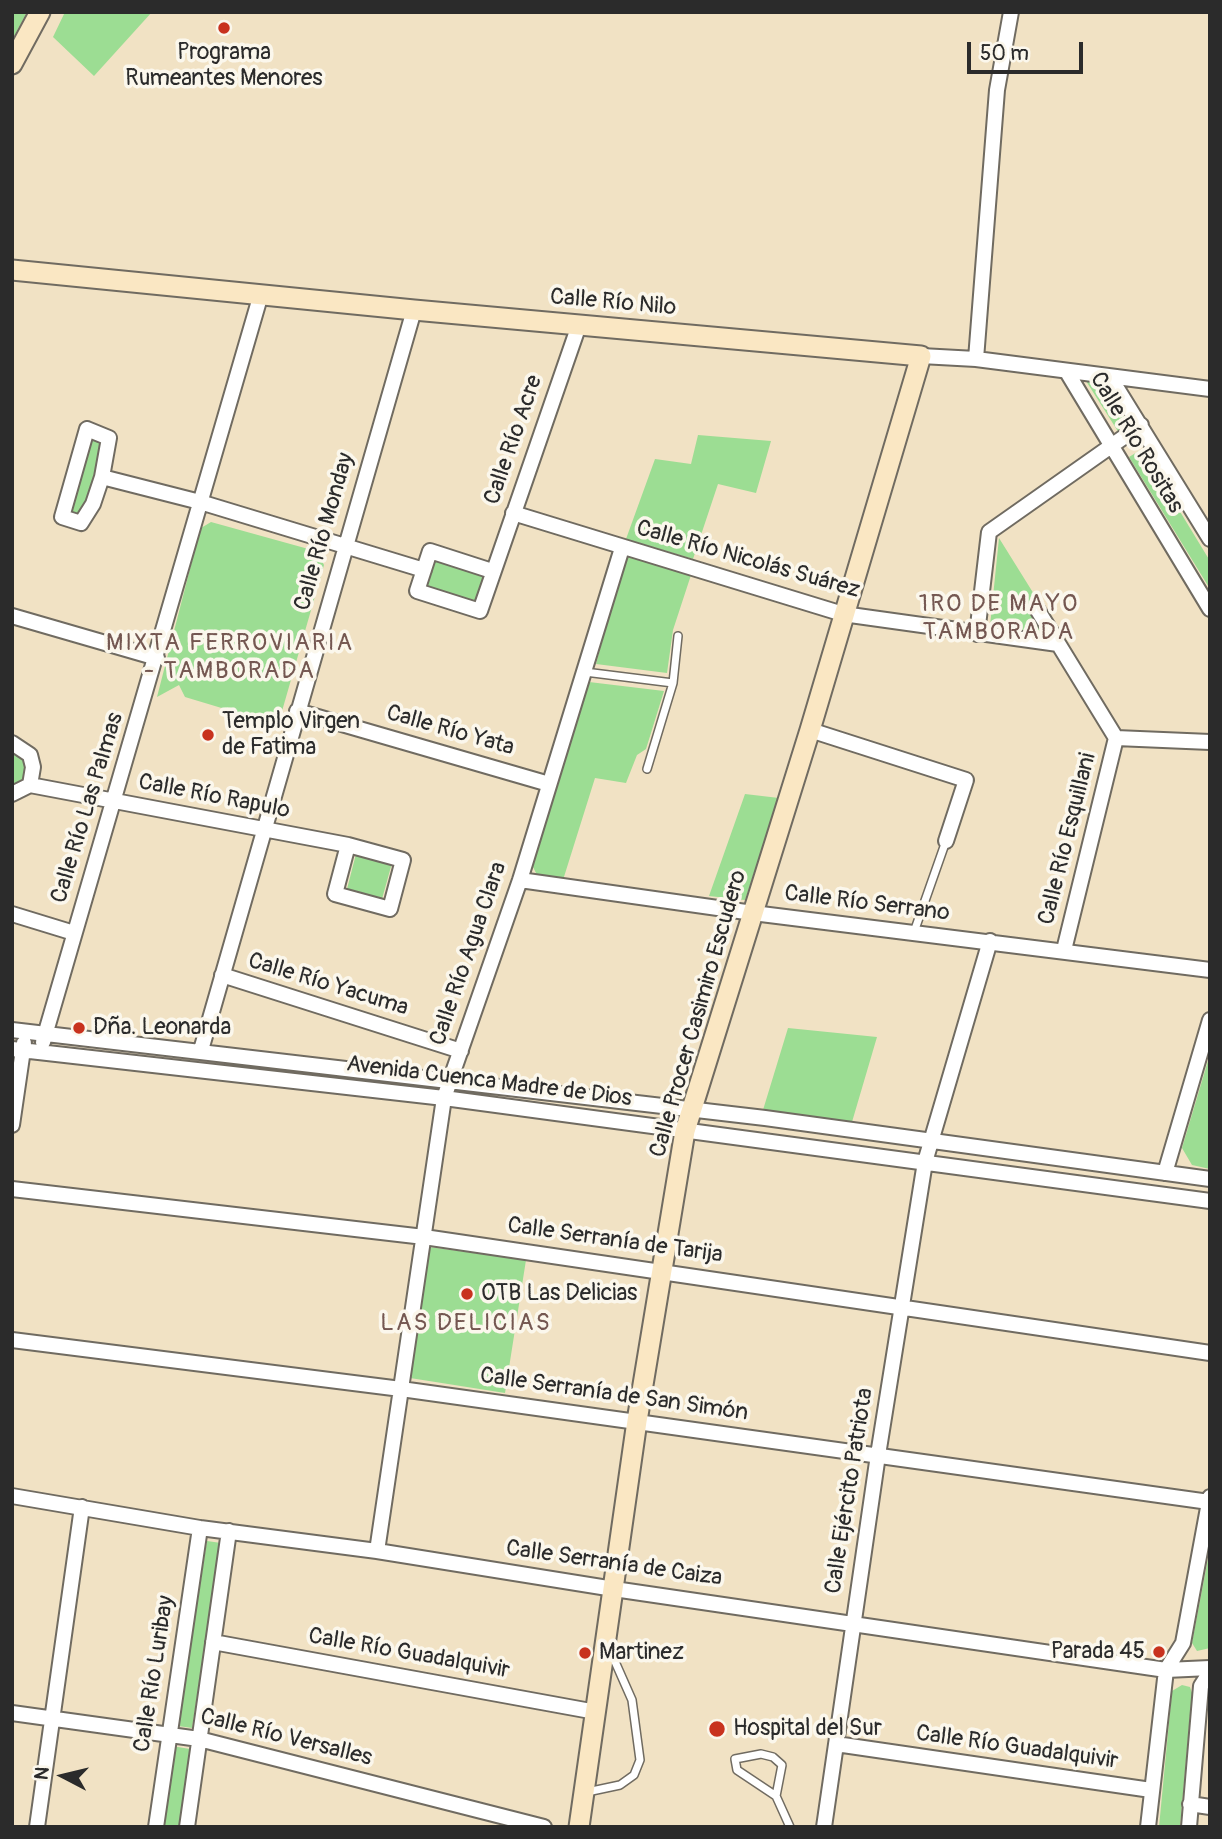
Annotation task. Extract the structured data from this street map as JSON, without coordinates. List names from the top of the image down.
{
  "streets": {
    "main road": ["Calle Río Nilo", "Calle Procer Casimiro Escudero"],
    "street": [
      "Calle Río Acre",
      "Calle Río Rositas",
      "Calle Río Monday",
      "Calle Río Nicolás Suárez",
      "Calle Río Yata",
      "Calle Río Rapulo",
      "Calle Río Las Palmas",
      "Calle Río Esquillani",
      "Calle Río Serrano",
      "Calle Río Agua Clara",
      "Calle Río Yacuma",
      "Avenida Cuenca Madre de Dios",
      "Calle Serranía de Tarija",
      "Calle Serranía de San Simón",
      "Calle Ejército Patriota",
      "Calle Serranía de Caiza",
      "Calle Río Guadalquivir",
      "Calle Río Luribay",
      "Calle Río Versalles"
    ]
  },
  "crossings": [
    ["Calle Río Nilo", "Calle Río Acre"],
    ["Calle Río Nilo", "Calle Río Rositas"],
    ["Calle Río Nilo", "Calle Río Monday"],
    ["Calle Río Nilo", "Calle Río Las Palmas"],
    ["Calle Río Nilo", "Calle Procer Casimiro Escudero"],
    ["Calle Río Acre", "Calle Río Nicolás Suárez"],
    ["Calle Río Monday", "Calle Río Yata"],
    ["Calle Río Monday", "Calle Río Rapulo"],
    ["Calle Río Monday", "Calle Río Yacuma"],
    ["Calle Río Monday", "Avenida Cuenca Madre de Dios"],
    ["Calle Río Nicolás Suárez", "Calle Río Agua Clara"],
    ["Calle Río Nicolás Suárez", "Calle Procer Casimiro Escudero"],
    ["Calle Río Yata", "Calle Río Agua Clara"],
    ["Calle Río Rapulo", "Calle Río Las Palmas"],
    ["Calle Río Las Palmas", "Avenida Cuenca Madre de Dios"],
    ["Calle Río Esquillani", "Calle Río Serrano"],
    ["Calle Río Serrano", "Calle Río Agua Clara"],
    ["Calle Río Serrano", "Calle Procer Casimiro Escudero"],
    ["Calle Río Agua Clara", "Calle Río Yacuma"],
    ["Calle Río Agua Clara", "Avenida Cuenca Madre de Dios"],
    ["Calle Río Agua Clara", "Calle Serranía de Tarija"],
    ["Calle Río Agua Clara", "Calle Serranía de San Simón"],
    ["Calle Río Agua Clara", "Calle Serranía de Caiza"],
    ["Calle Procer Casimiro Escudero", "Avenida Cuenca Madre de Dios"],
    ["Calle Procer Casimiro Escudero", "Calle Serranía de Tarija"],
    ["Calle Procer Casimiro Escudero", "Calle Serranía de San Simón"],
    ["Calle Procer Casimiro Escudero", "Calle Serranía de Caiza"],
    ["Calle Procer Casimiro Escudero", "Calle Río Guadalquivir"],
    ["Avenida Cuenca Madre de Dios", "Calle Ejército Patriota"],
    ["Calle Serranía de Tarija", "Calle Ejército Patriota"],
    ["Calle Serranía de San Simón", "Calle Ejército Patriota"],
    ["Calle Ejército Patriota", "Calle Serranía de Caiza"],
    ["Calle Ejército Patriota", "Calle Río Guadalquivir"],
    ["Calle Serranía de Caiza", "Calle Río Luribay"],
    ["Calle Río Luribay", "Calle Río Versalles"]
  ],
  "districts": ["1RO DE MAYO TAMBORADA", "MIXTA FERROVIARIA - TAMBORADA", "LAS DELICIAS"],
  "places": [
    "Programa Rumeantes Menores",
    "Templo Virgen de Fatima",
    "Dña. Leonarda",
    "OTB Las Delicias",
    "Parada 45",
    "Martinez",
    "Hospital del Sur"
  ],
  "scale_bar": "50 m",
  "north": "left"
}
